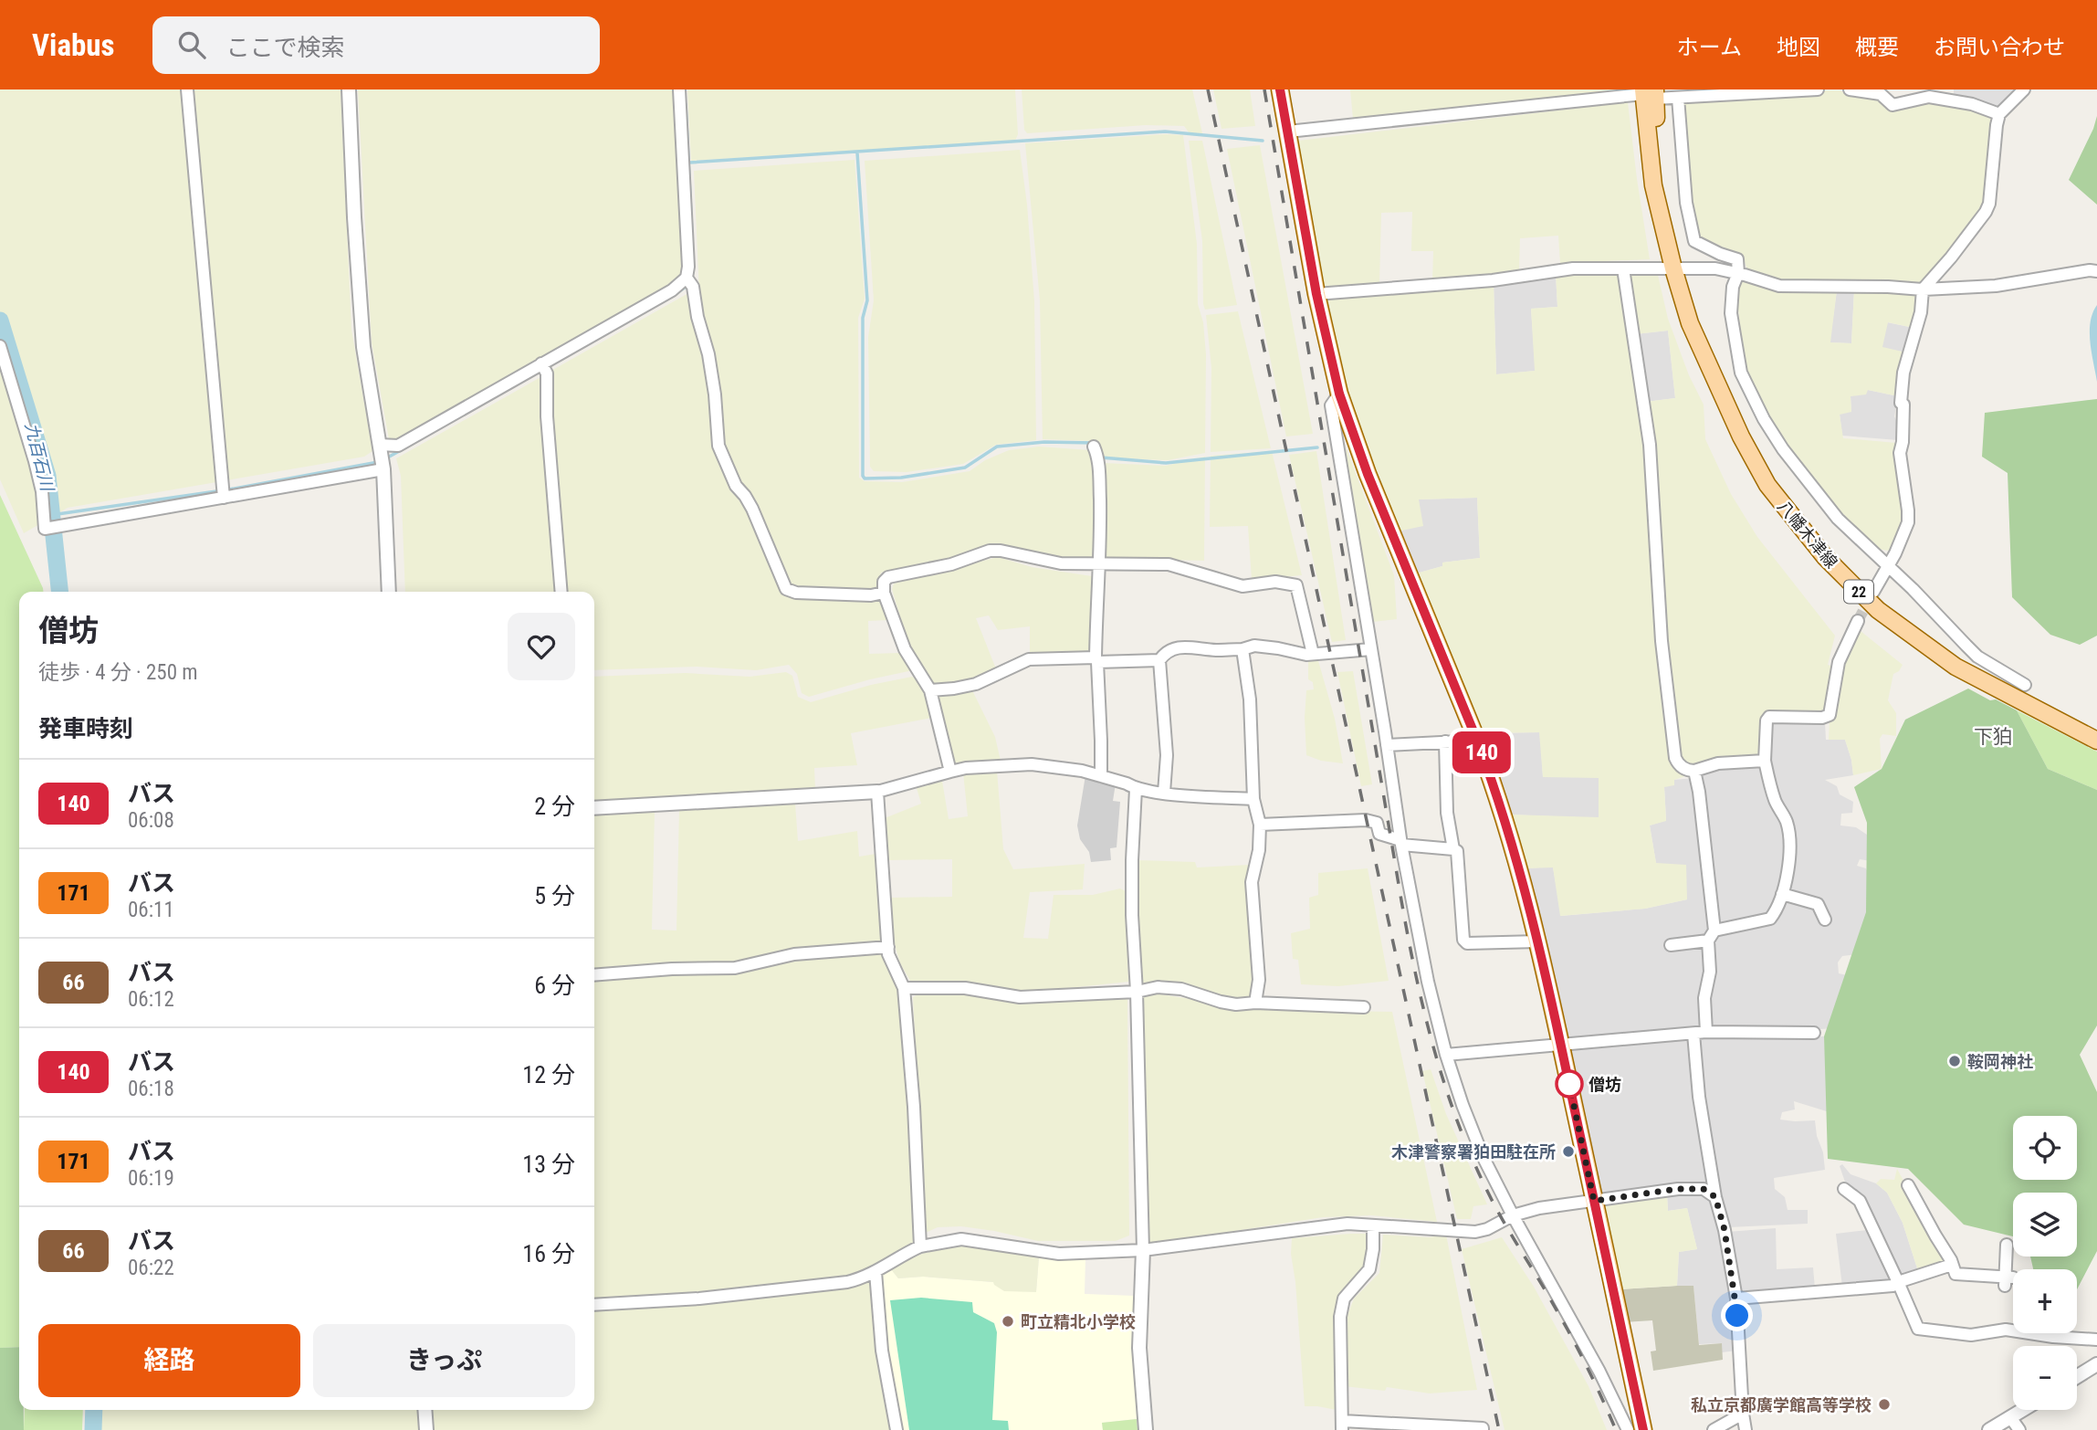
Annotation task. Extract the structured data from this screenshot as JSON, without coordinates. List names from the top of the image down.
{
  "streets": {
    "main road": ["八幡木津線", "22"]
  },
  "districts": ["下狛"],
  "water": ["九百石川"],
  "places": [
    "鞍岡神社",
    "僧坊",
    "木津警察署狛田駐在所",
    "町立精北小学校",
    "私立京都廣学館高等学校"
  ],
  "lines": ["bus line 140"],
  "page": {
    "header": "Viabus",
    "search": "ここで検索",
    "nav": [
      "ホーム",
      "地図",
      "概要",
      "お問い合わせ"
    ],
    "on_map": "140",
    "heading": [
      ["僧坊", "徒歩 · 4 分 · 250 m"],
      "発車時刻"
    ],
    "list": [
      {
        "mark": "140",
        "name": "バス",
        "note": "06:08",
        "value": "2 分"
      },
      {
        "mark": "171",
        "name": "バス",
        "note": "06:11",
        "value": "5 分"
      },
      {
        "mark": "66",
        "name": "バス",
        "note": "06:12",
        "value": "6 分"
      },
      {
        "mark": "140",
        "name": "バス",
        "note": "06:18",
        "value": "12 分"
      },
      {
        "mark": "171",
        "name": "バス",
        "note": "06:19",
        "value": "13 分"
      },
      {
        "mark": "66",
        "name": "バス",
        "note": "06:22",
        "value": "16 分"
      }
    ],
    "map_buttons": ["+", "−"],
    "buttons": ["経路", "きっぷ"]
  }
}
